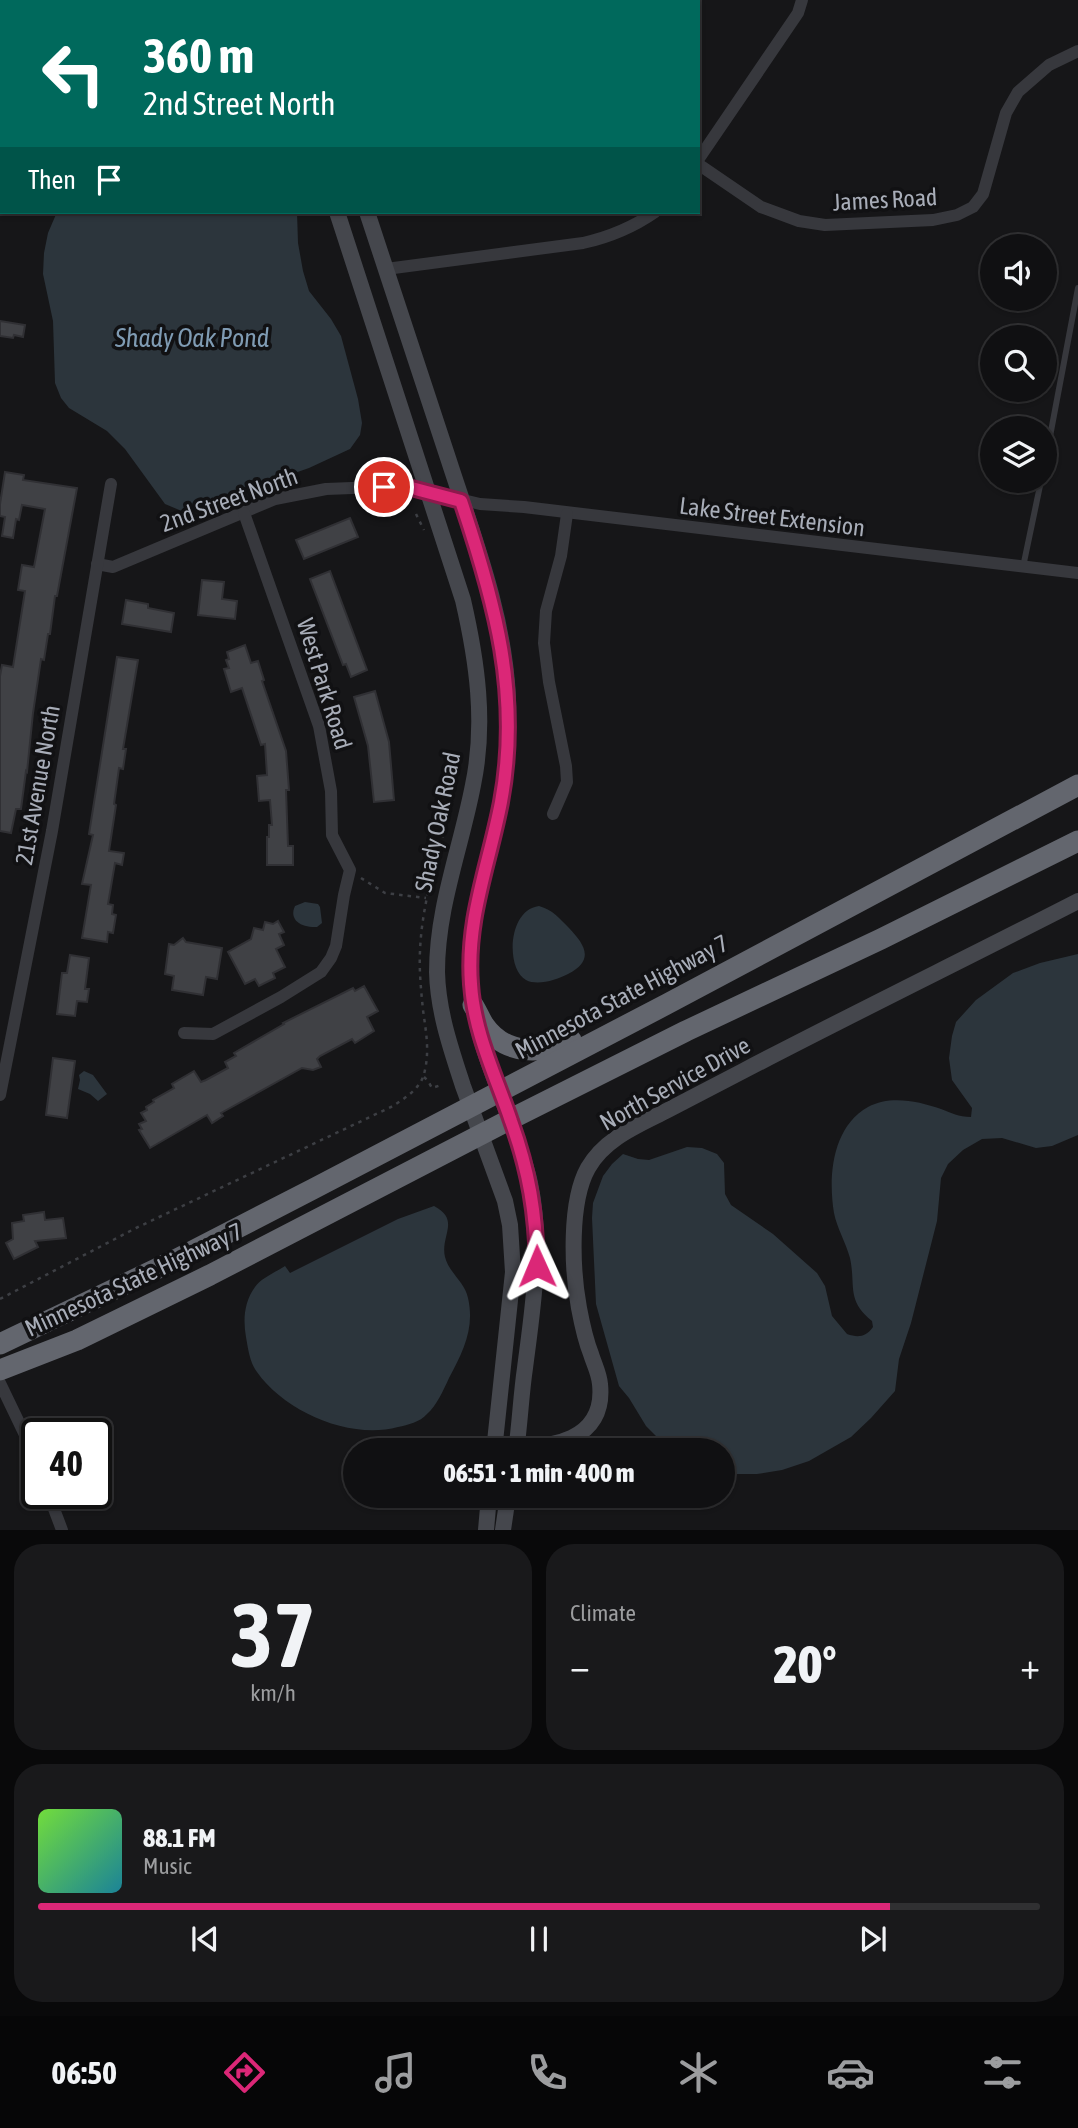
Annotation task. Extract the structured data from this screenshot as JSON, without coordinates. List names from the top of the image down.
{
  "streets": {
    "highway": ["Minnesota State Highway 7"],
    "main road": ["Shady Oak Road", "North Service Drive"],
    "street": [
      "James Road",
      "2nd Street North",
      "Lake Street Extension",
      "West Park Road",
      "21st Avenue North"
    ]
  },
  "crossings": [
    ["2nd Street North", "Lake Street Extension"],
    ["2nd Street North", "West Park Road"],
    ["2nd Street North", "21st Avenue North"],
    ["2nd Street North", "Shady Oak Road"],
    ["Shady Oak Road", "Minnesota State Highway 7"]
  ],
  "water": ["Shady Oak Pond"],
  "page": {
    "turn": ["360 m", "2nd Street North"],
    "then": "Then",
    "limit": "40",
    "trip": "06:51 · 1 min · 400 m",
    "tile": [
      ["37", "km/h"],
      "Climate"
    ],
    "heat": ["−", "20°", "+"],
    "song": ["88.1 FM", "Music"],
    "tabs": "06:50"
  }
}
